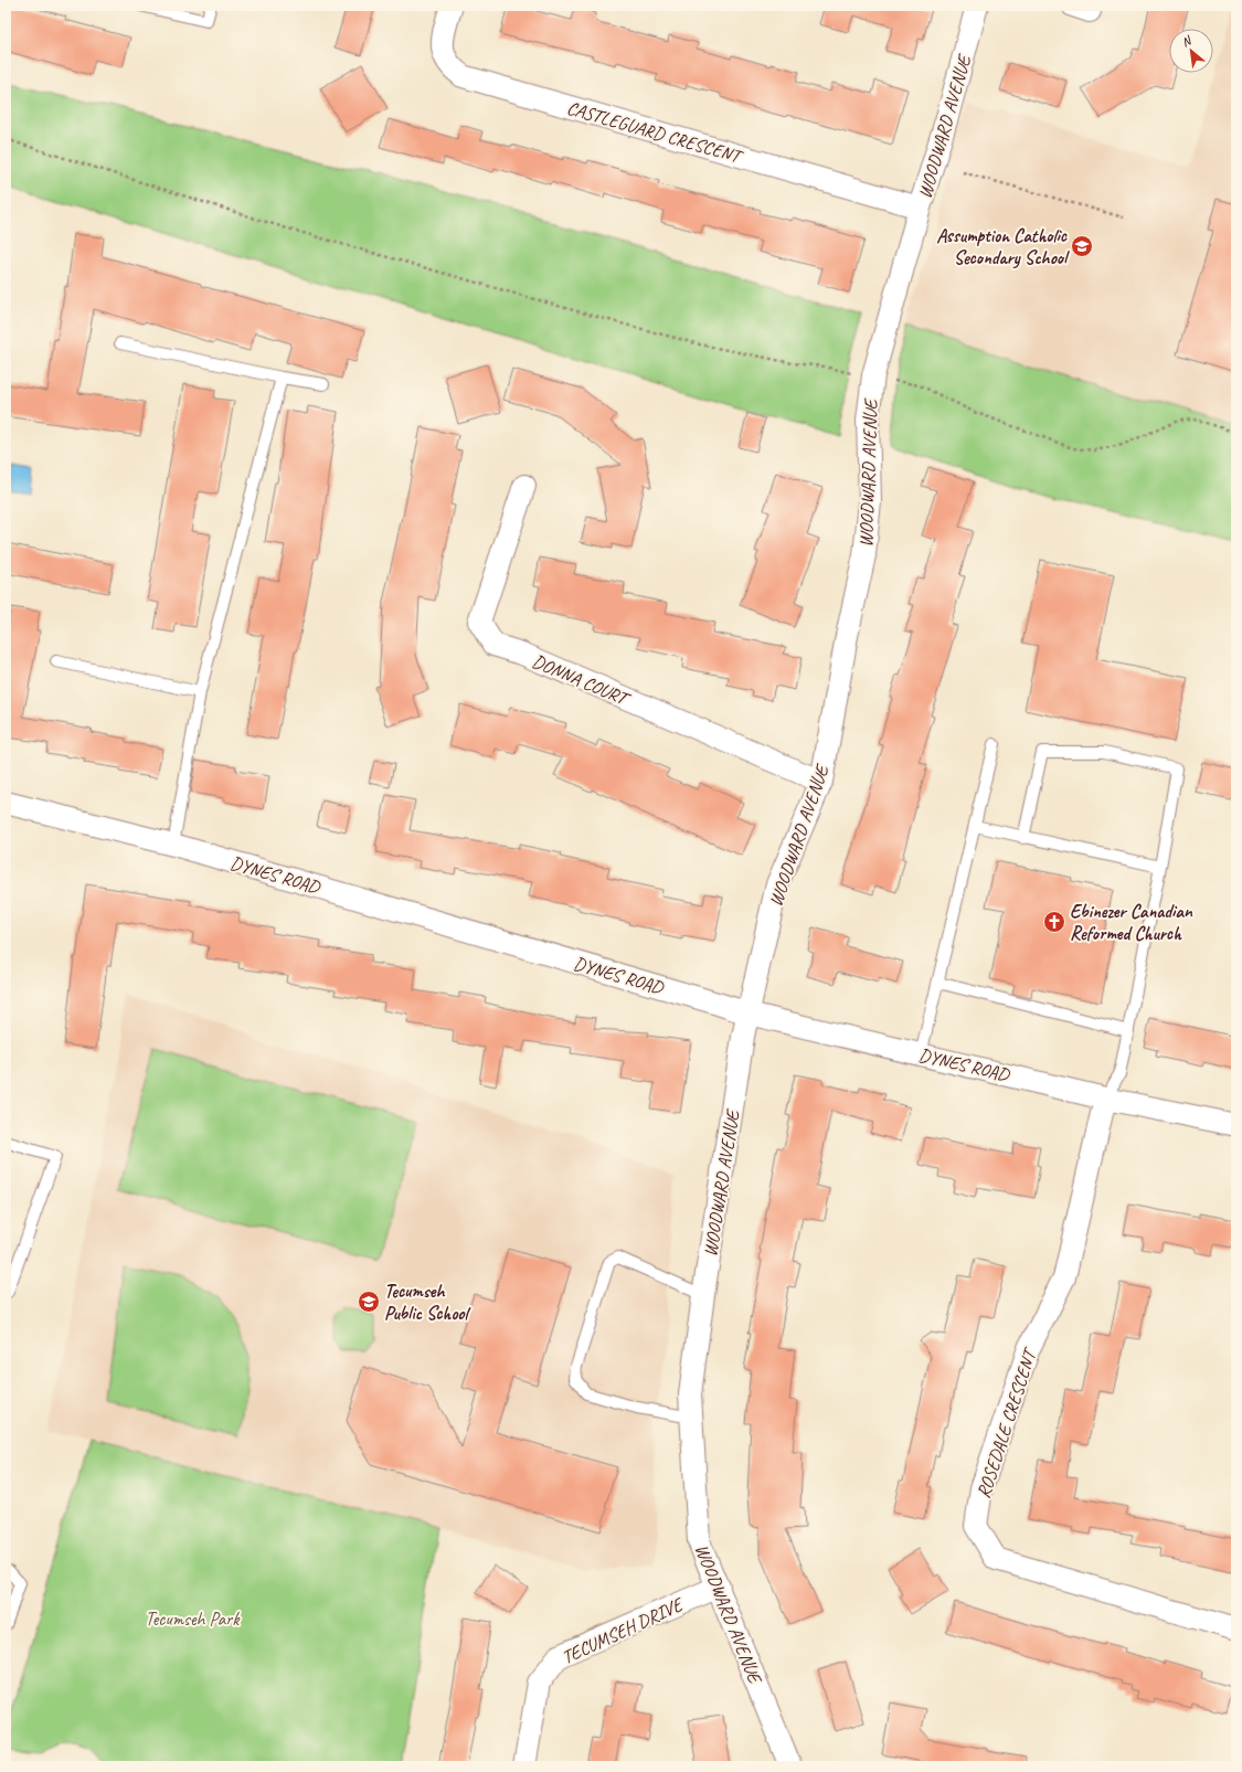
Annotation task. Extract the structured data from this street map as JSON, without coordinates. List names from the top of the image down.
{
  "streets": {
    "street": [
      "WOODWARD AVENUE",
      "CASTLEGUARD CRESCENT",
      "DONNA COURT",
      "DYNES ROAD",
      "ROSEDALE CRESCENT",
      "TECUMSEH DRIVE"
    ]
  },
  "crossings": [
    ["WOODWARD AVENUE", "CASTLEGUARD CRESCENT"],
    ["WOODWARD AVENUE", "DONNA COURT"],
    ["WOODWARD AVENUE", "DYNES ROAD"],
    ["WOODWARD AVENUE", "TECUMSEH DRIVE"],
    ["DYNES ROAD", "ROSEDALE CRESCENT"]
  ],
  "parks": ["Tecumseh Park"],
  "places": {
    "school or university": ["Assumption Catholic Secondary School", "Tecumseh Public School"],
    "church": ["Ebinezer Canadian Reformed Church"]
  },
  "north": "top left"
}
